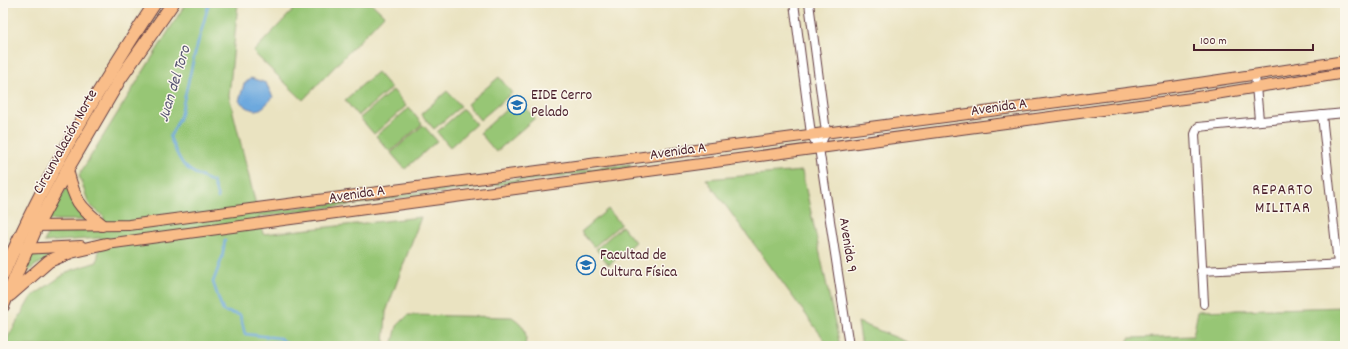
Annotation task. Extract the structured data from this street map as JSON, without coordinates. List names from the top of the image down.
{
  "streets": {
    "highway": ["Circunvalación Norte"],
    "main road": ["Avenida A"],
    "street": ["Avenida 9"]
  },
  "crossings": [
    ["Avenida A", "Circunvalación Norte"],
    ["Avenida A", "Avenida 9"]
  ],
  "districts": ["REPARTO MILITAR"],
  "water": ["Juan del Toro"],
  "places": {
    "school or university": ["EIDE Cerro Pelado", "Facultad de Cultura Física"]
  },
  "scale_bar": "100 m"
}
